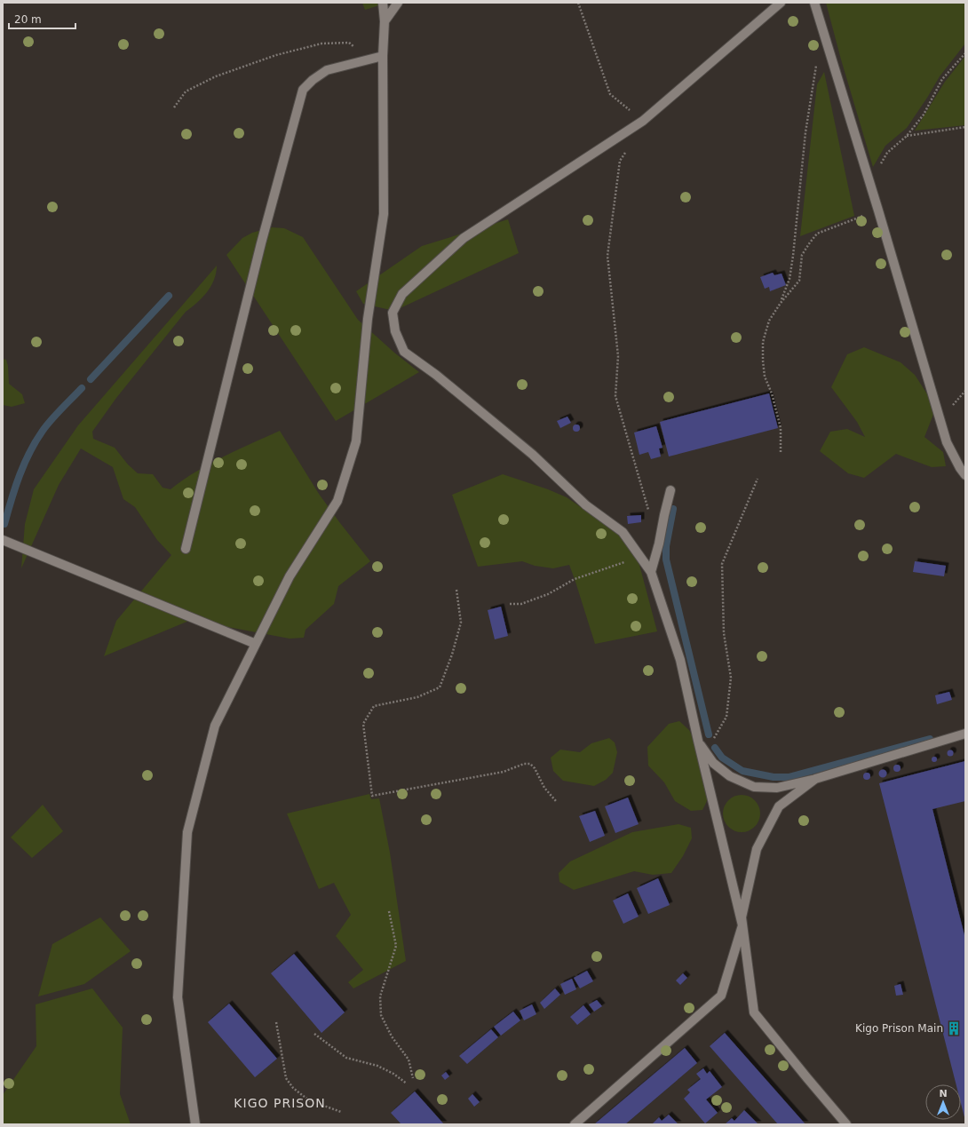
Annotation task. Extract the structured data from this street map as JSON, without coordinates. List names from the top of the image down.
{
  "districts": ["KIGO PRISON"],
  "places": {
    "building": ["Kigo Prison Main"]
  },
  "scale_bar": "20 m",
  "north": "top"
}
